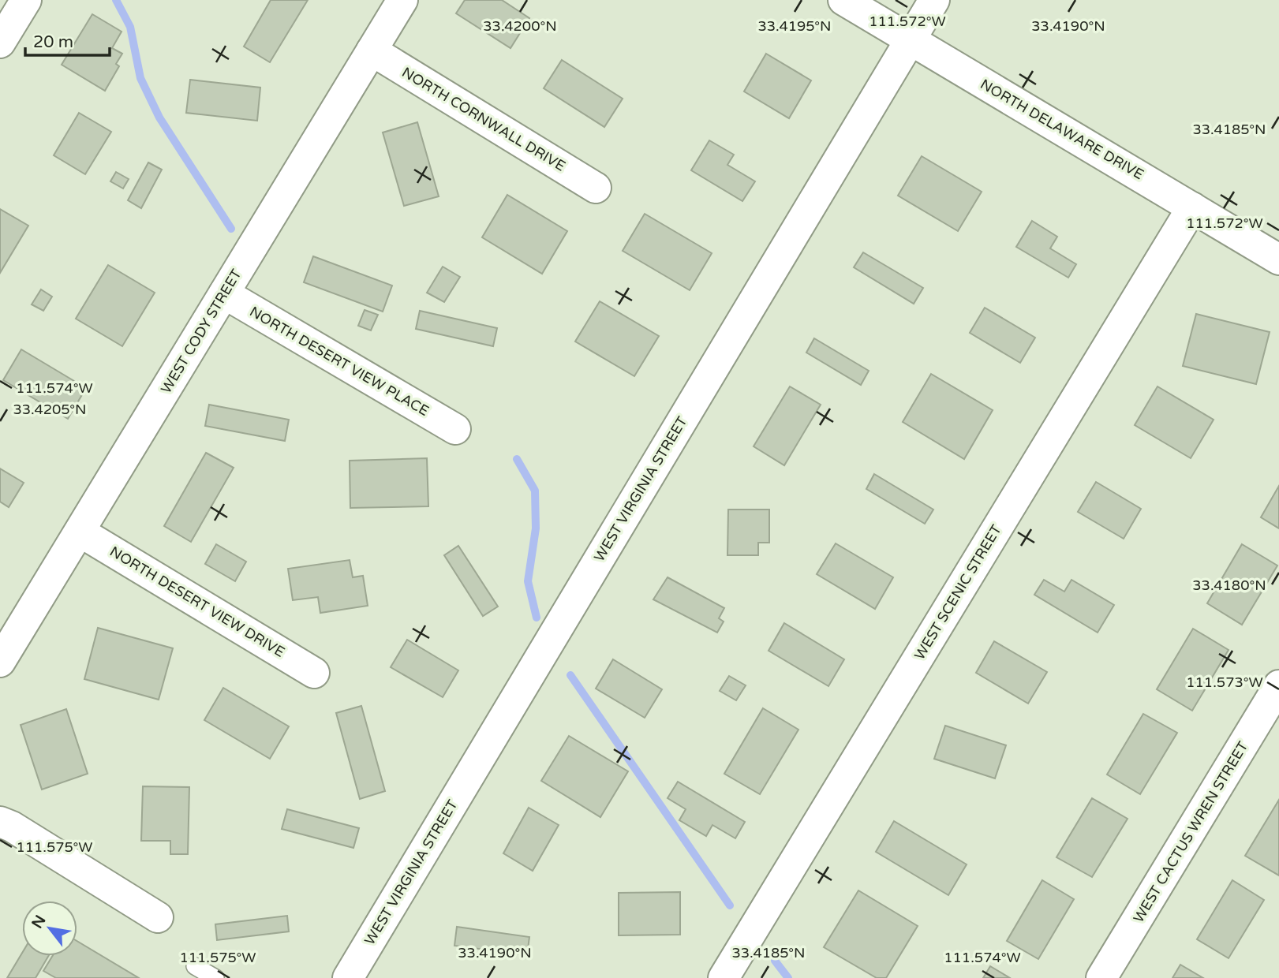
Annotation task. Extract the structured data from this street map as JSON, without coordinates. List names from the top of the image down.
{
  "streets": {
    "street": [
      "NORTH CORNWALL DRIVE",
      "NORTH DELAWARE DRIVE",
      "WEST CODY STREET",
      "NORTH DESERT VIEW PLACE",
      "WEST VIRGINIA STREET",
      "WEST SCENIC STREET",
      "NORTH DESERT VIEW DRIVE",
      "WEST CACTUS WREN STREET"
    ]
  },
  "crossings": [
    ["NORTH CORNWALL DRIVE", "WEST CODY STREET"],
    ["NORTH DELAWARE DRIVE", "WEST VIRGINIA STREET"],
    ["NORTH DELAWARE DRIVE", "WEST SCENIC STREET"],
    ["WEST CODY STREET", "NORTH DESERT VIEW PLACE"],
    ["WEST CODY STREET", "NORTH DESERT VIEW DRIVE"]
  ],
  "scale_bar": "20 m",
  "north": "top left",
  "coordinates": [
    "111.572°W",
    "33.4200°N",
    "33.4195°N",
    "33.4190°N",
    "33.4185°N",
    "111.574°W",
    "33.4205°N",
    "33.4180°N",
    "111.573°W",
    "111.575°W"
  ]
}
